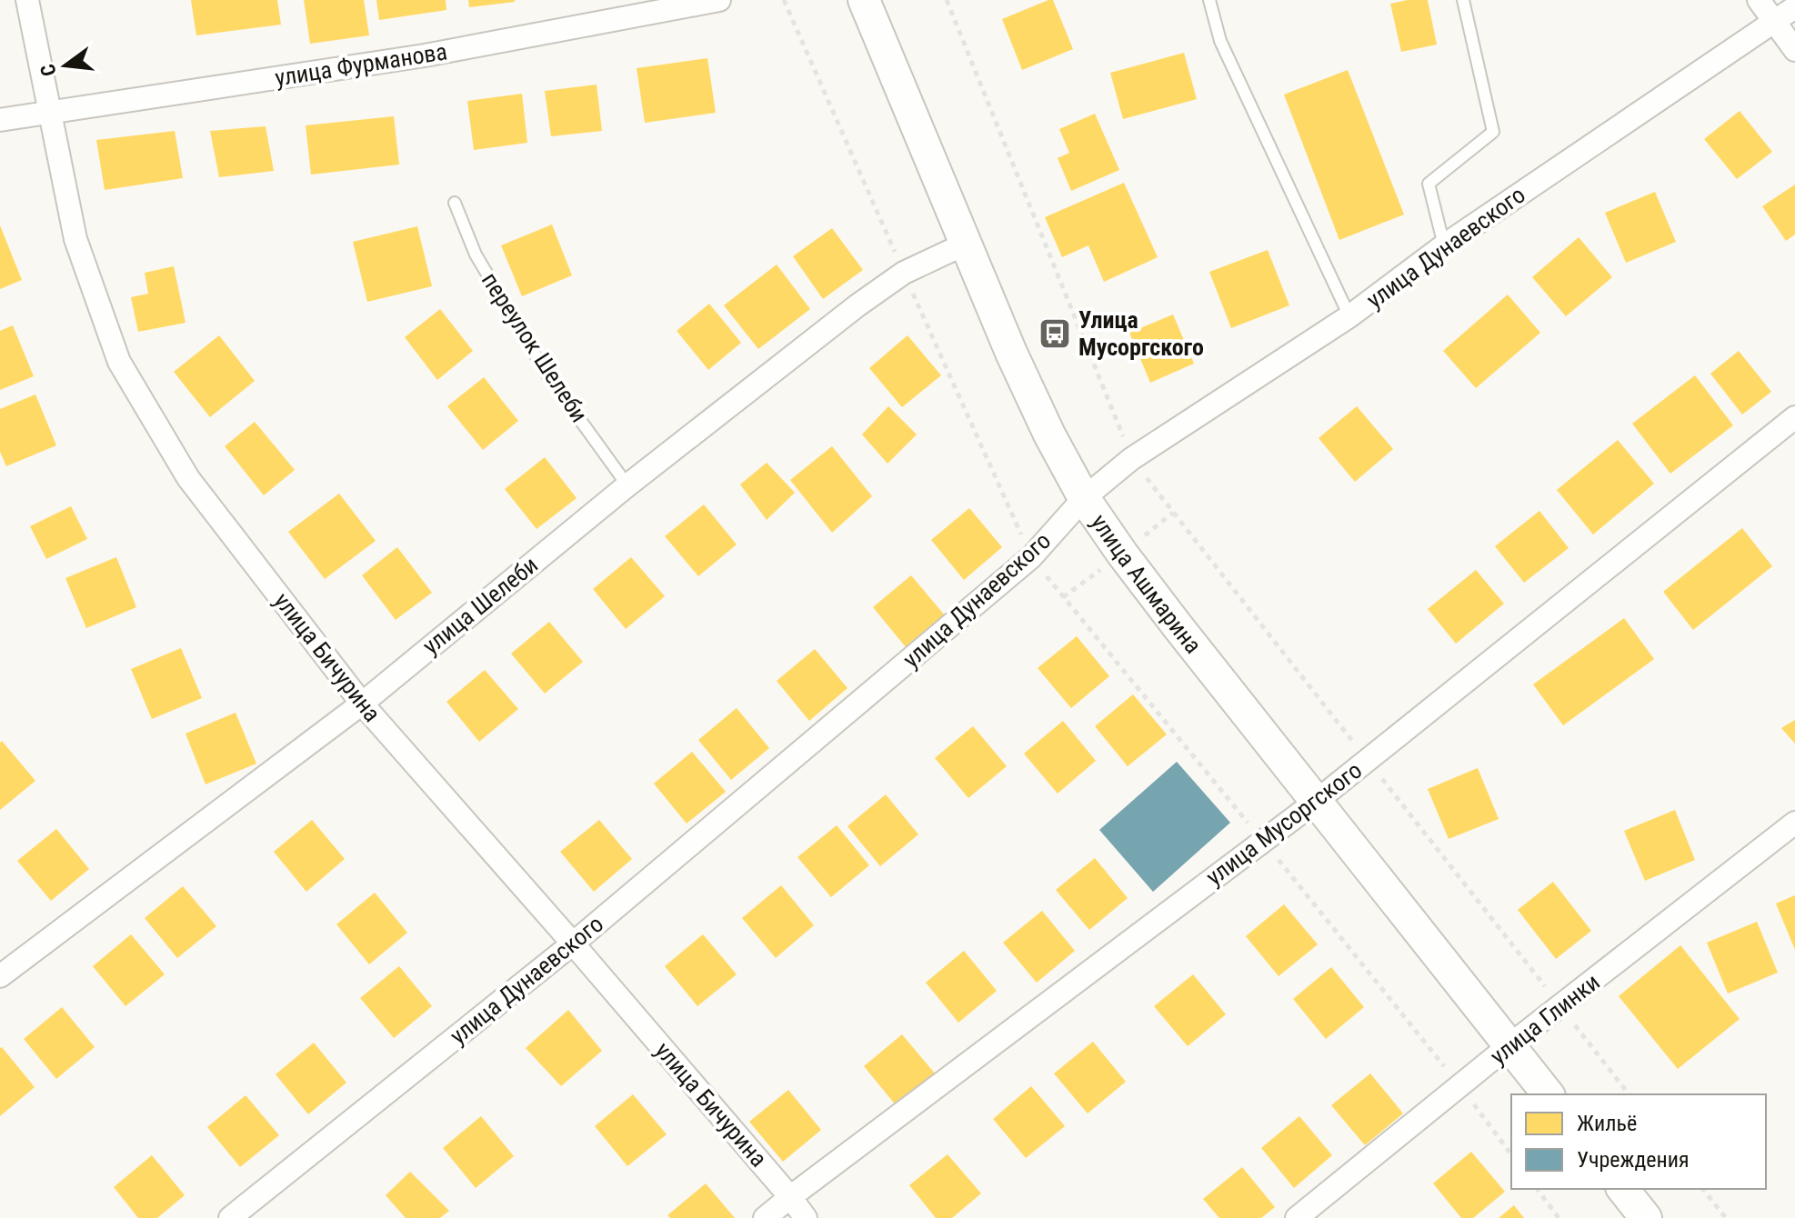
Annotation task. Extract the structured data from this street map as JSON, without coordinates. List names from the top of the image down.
{
  "streets": {
    "street": [
      "улица Фурманова",
      "улица Дунаевского",
      "улица Ашмарина",
      "улица Шелеби",
      "улица Бичурина",
      "улица Мусоргского",
      "улица Глинки"
    ],
    "lane": ["переулок Шелеби"]
  },
  "crossings": [
    ["улица Фурманова", "улица Бичурина"],
    ["улица Дунаевского", "улица Ашмарина"],
    ["улица Дунаевского", "улица Бичурина"],
    ["переулок Шелеби", "улица Шелеби"],
    ["улица Ашмарина", "улица Шелеби"],
    ["улица Ашмарина", "улица Мусоргского"],
    ["улица Ашмарина", "улица Глинки"],
    ["улица Шелеби", "улица Бичурина"],
    ["улица Бичурина", "улица Мусоргского"]
  ],
  "places": {
    "bus stop": ["Улица Мусоргского"]
  },
  "legend": ["Жильё", "Учреждения"],
  "north": "left"
}
